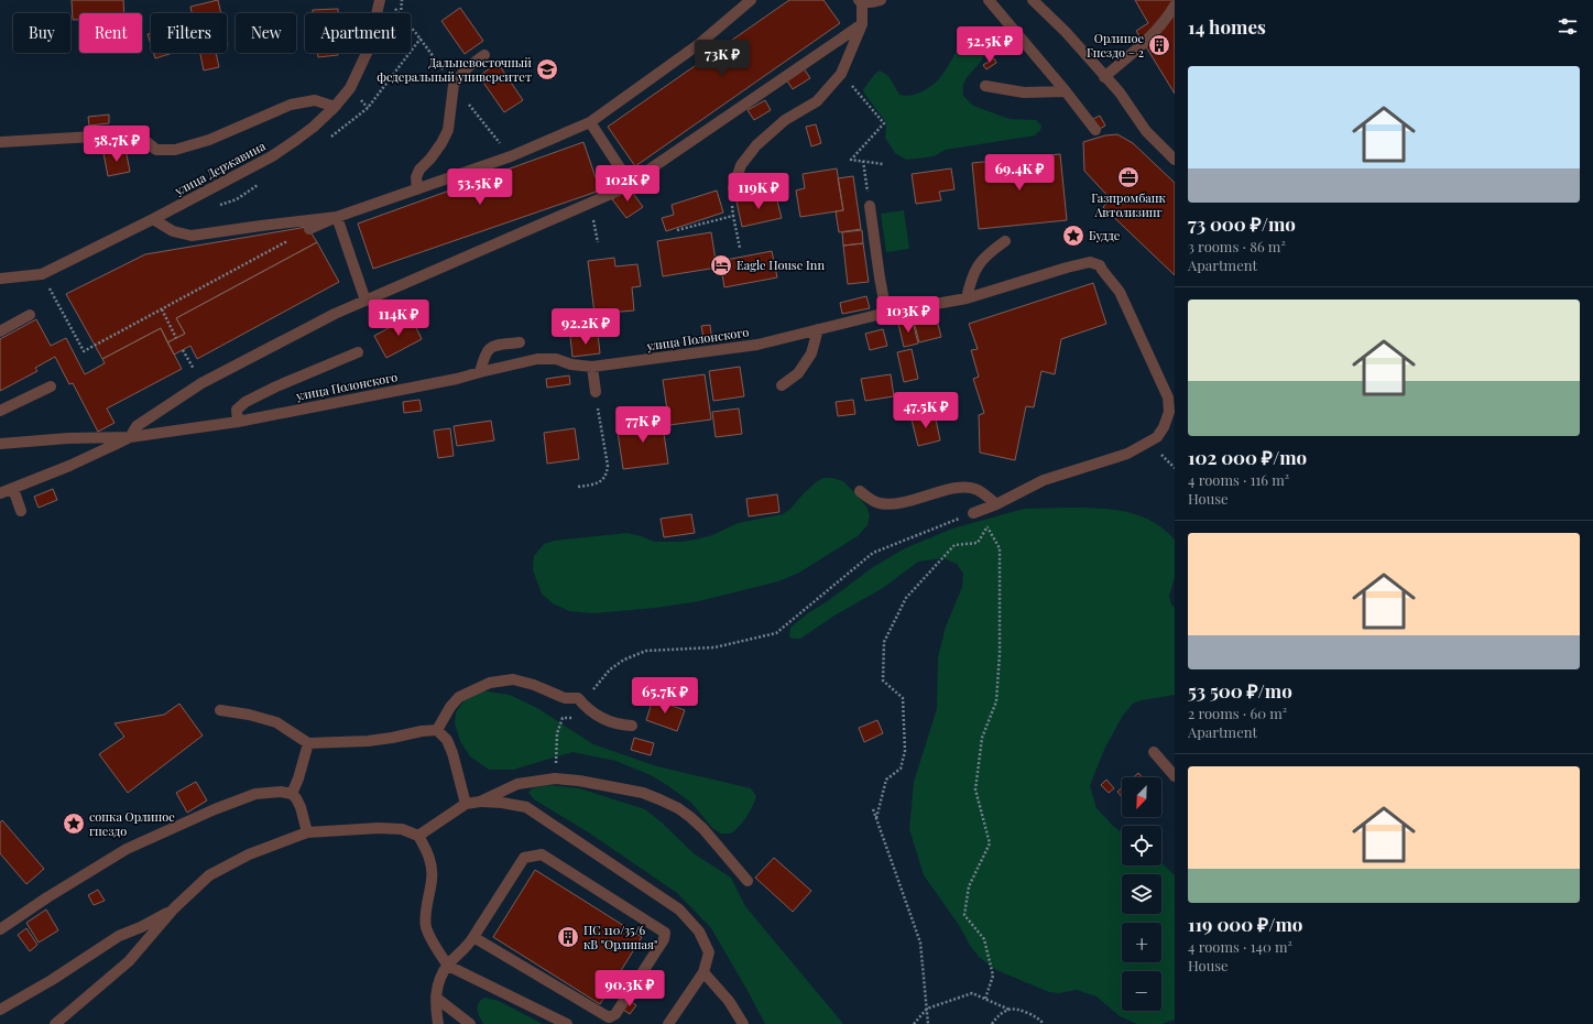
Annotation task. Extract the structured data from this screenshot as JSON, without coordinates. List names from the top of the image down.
{
  "streets": {
    "lane": ["улица Державина", "улица Полонского"]
  },
  "places": {
    "building": ["Орлиное Гнездо – 2", "ПС 110/35/6 кВ \"Орлиная\""],
    "school or university": ["Дальневосточный федеральный университет"],
    "office": ["Газпромбанк Автолизинг"],
    "place": ["Будде", "сопка Орлиное гнездо"],
    "hotel": ["Eagle House Inn"]
  },
  "north": "bottom left",
  "page": {
    "heading": "14 homes",
    "chip": [
      "Buy",
      "Rent",
      "Filters",
      "New",
      "Apartment"
    ],
    "price": [
      "52.5K ₽",
      "73K ₽",
      "58.7K ₽",
      "69.4K ₽",
      "102K ₽",
      "53.5K ₽",
      "119K ₽",
      "103K ₽",
      "114K ₽",
      "92.2K ₽",
      "47.5K ₽",
      "77K ₽",
      "65.7K ₽",
      "90.3K ₽"
    ],
    "list": [
      {
        "name": "73 000 ₽/mo",
        "note": "3 rooms · 86 m² · Apartment"
      },
      {
        "name": "102 000 ₽/mo",
        "note": "4 rooms · 116 m² · House"
      },
      {
        "name": "53 500 ₽/mo",
        "note": "2 rooms · 60 m² · Apartment"
      },
      {
        "name": "119 000 ₽/mo",
        "note": "4 rooms · 140 m² · House"
      }
    ],
    "map_buttons": ["+", "−"]
  }
}
